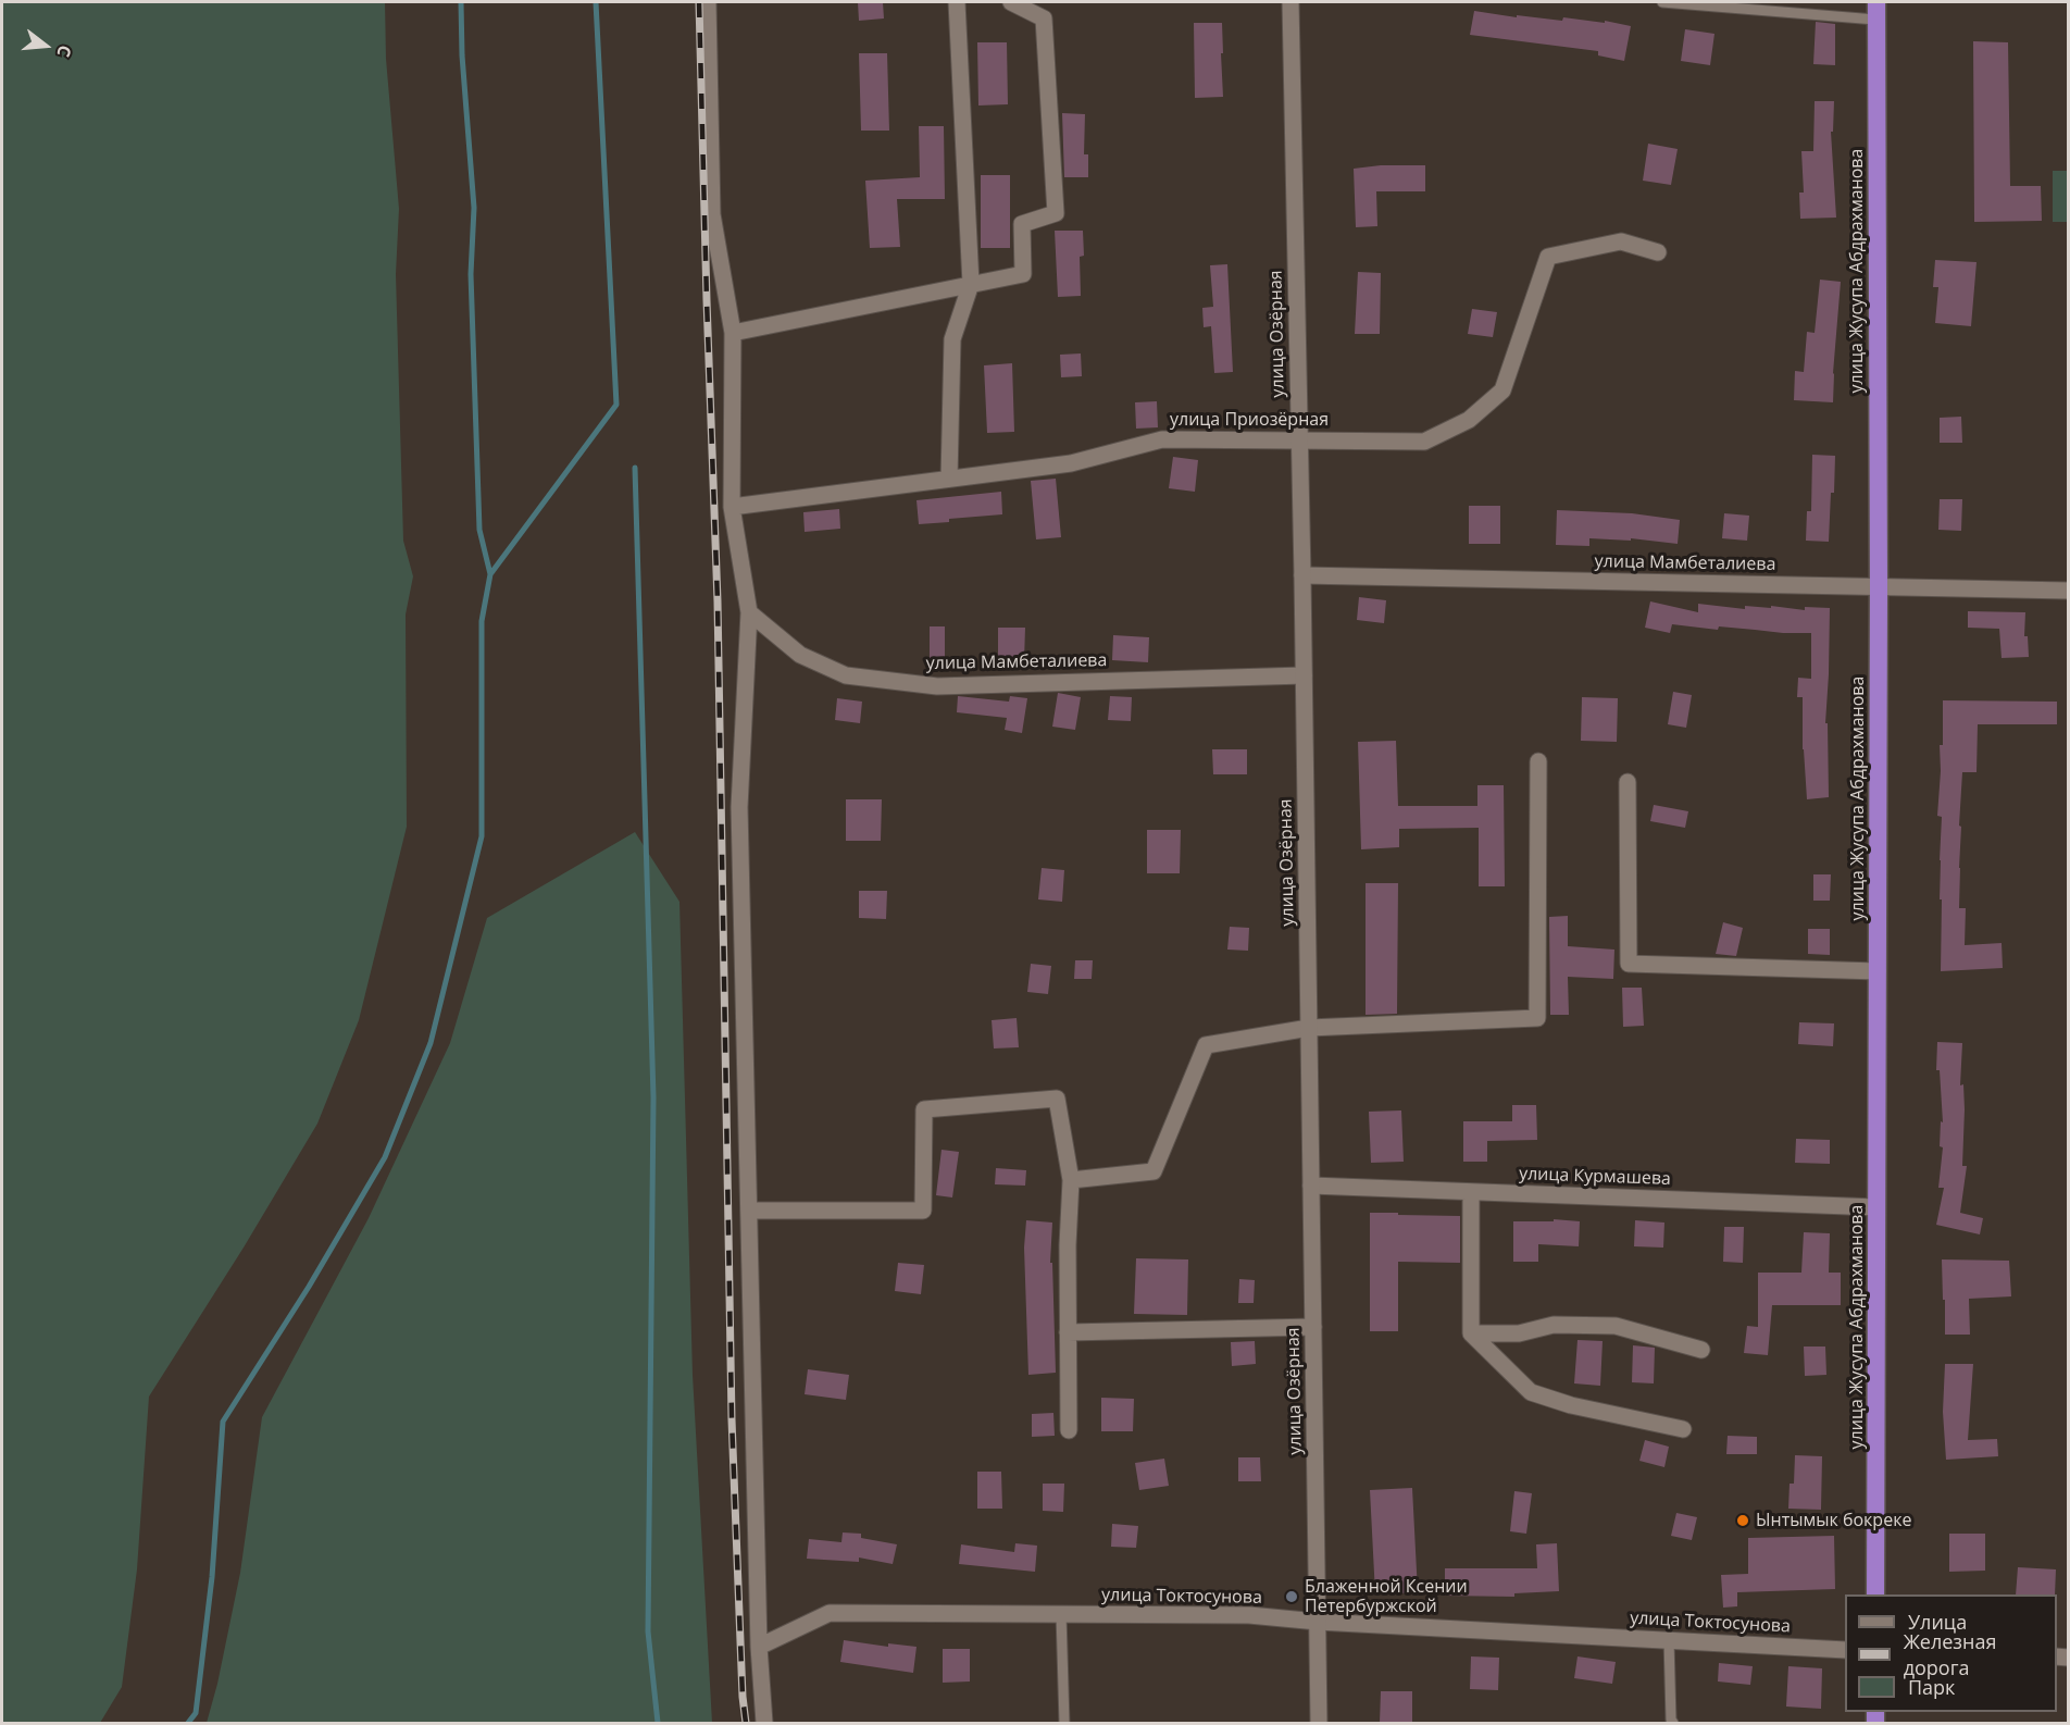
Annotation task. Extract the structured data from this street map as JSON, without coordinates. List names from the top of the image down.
{
  "streets": {
    "highway": ["улица Жусупа Абдрахманова"],
    "street": [
      "улица Озёрная",
      "улица Приозёрная",
      "улица Мамбеталиева",
      "улица Курмашева",
      "улица Токтосунова"
    ]
  },
  "crossings": [
    ["улица Жусупа Абдрахманова", "улица Мамбеталиева"],
    ["улица Жусупа Абдрахманова", "улица Курмашева"],
    ["улица Озёрная", "улица Приозёрная"],
    ["улица Озёрная", "улица Мамбеталиева"],
    ["улица Озёрная", "улица Курмашева"],
    ["улица Озёрная", "улица Токтосунова"]
  ],
  "places": ["Ынтымык бокреке", "Блаженной Ксении Петербуржской"],
  "legend": ["Улица", "Железная дорога", "Парк"],
  "north": "right"
}
